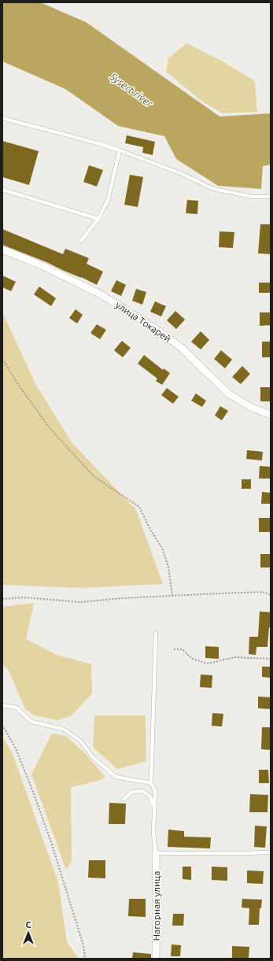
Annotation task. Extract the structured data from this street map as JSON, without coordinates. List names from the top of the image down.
{
  "streets": {
    "street": ["улица Токарей", "Нагорная улица"]
  },
  "water": ["Sysert river"],
  "north": "top"
}
